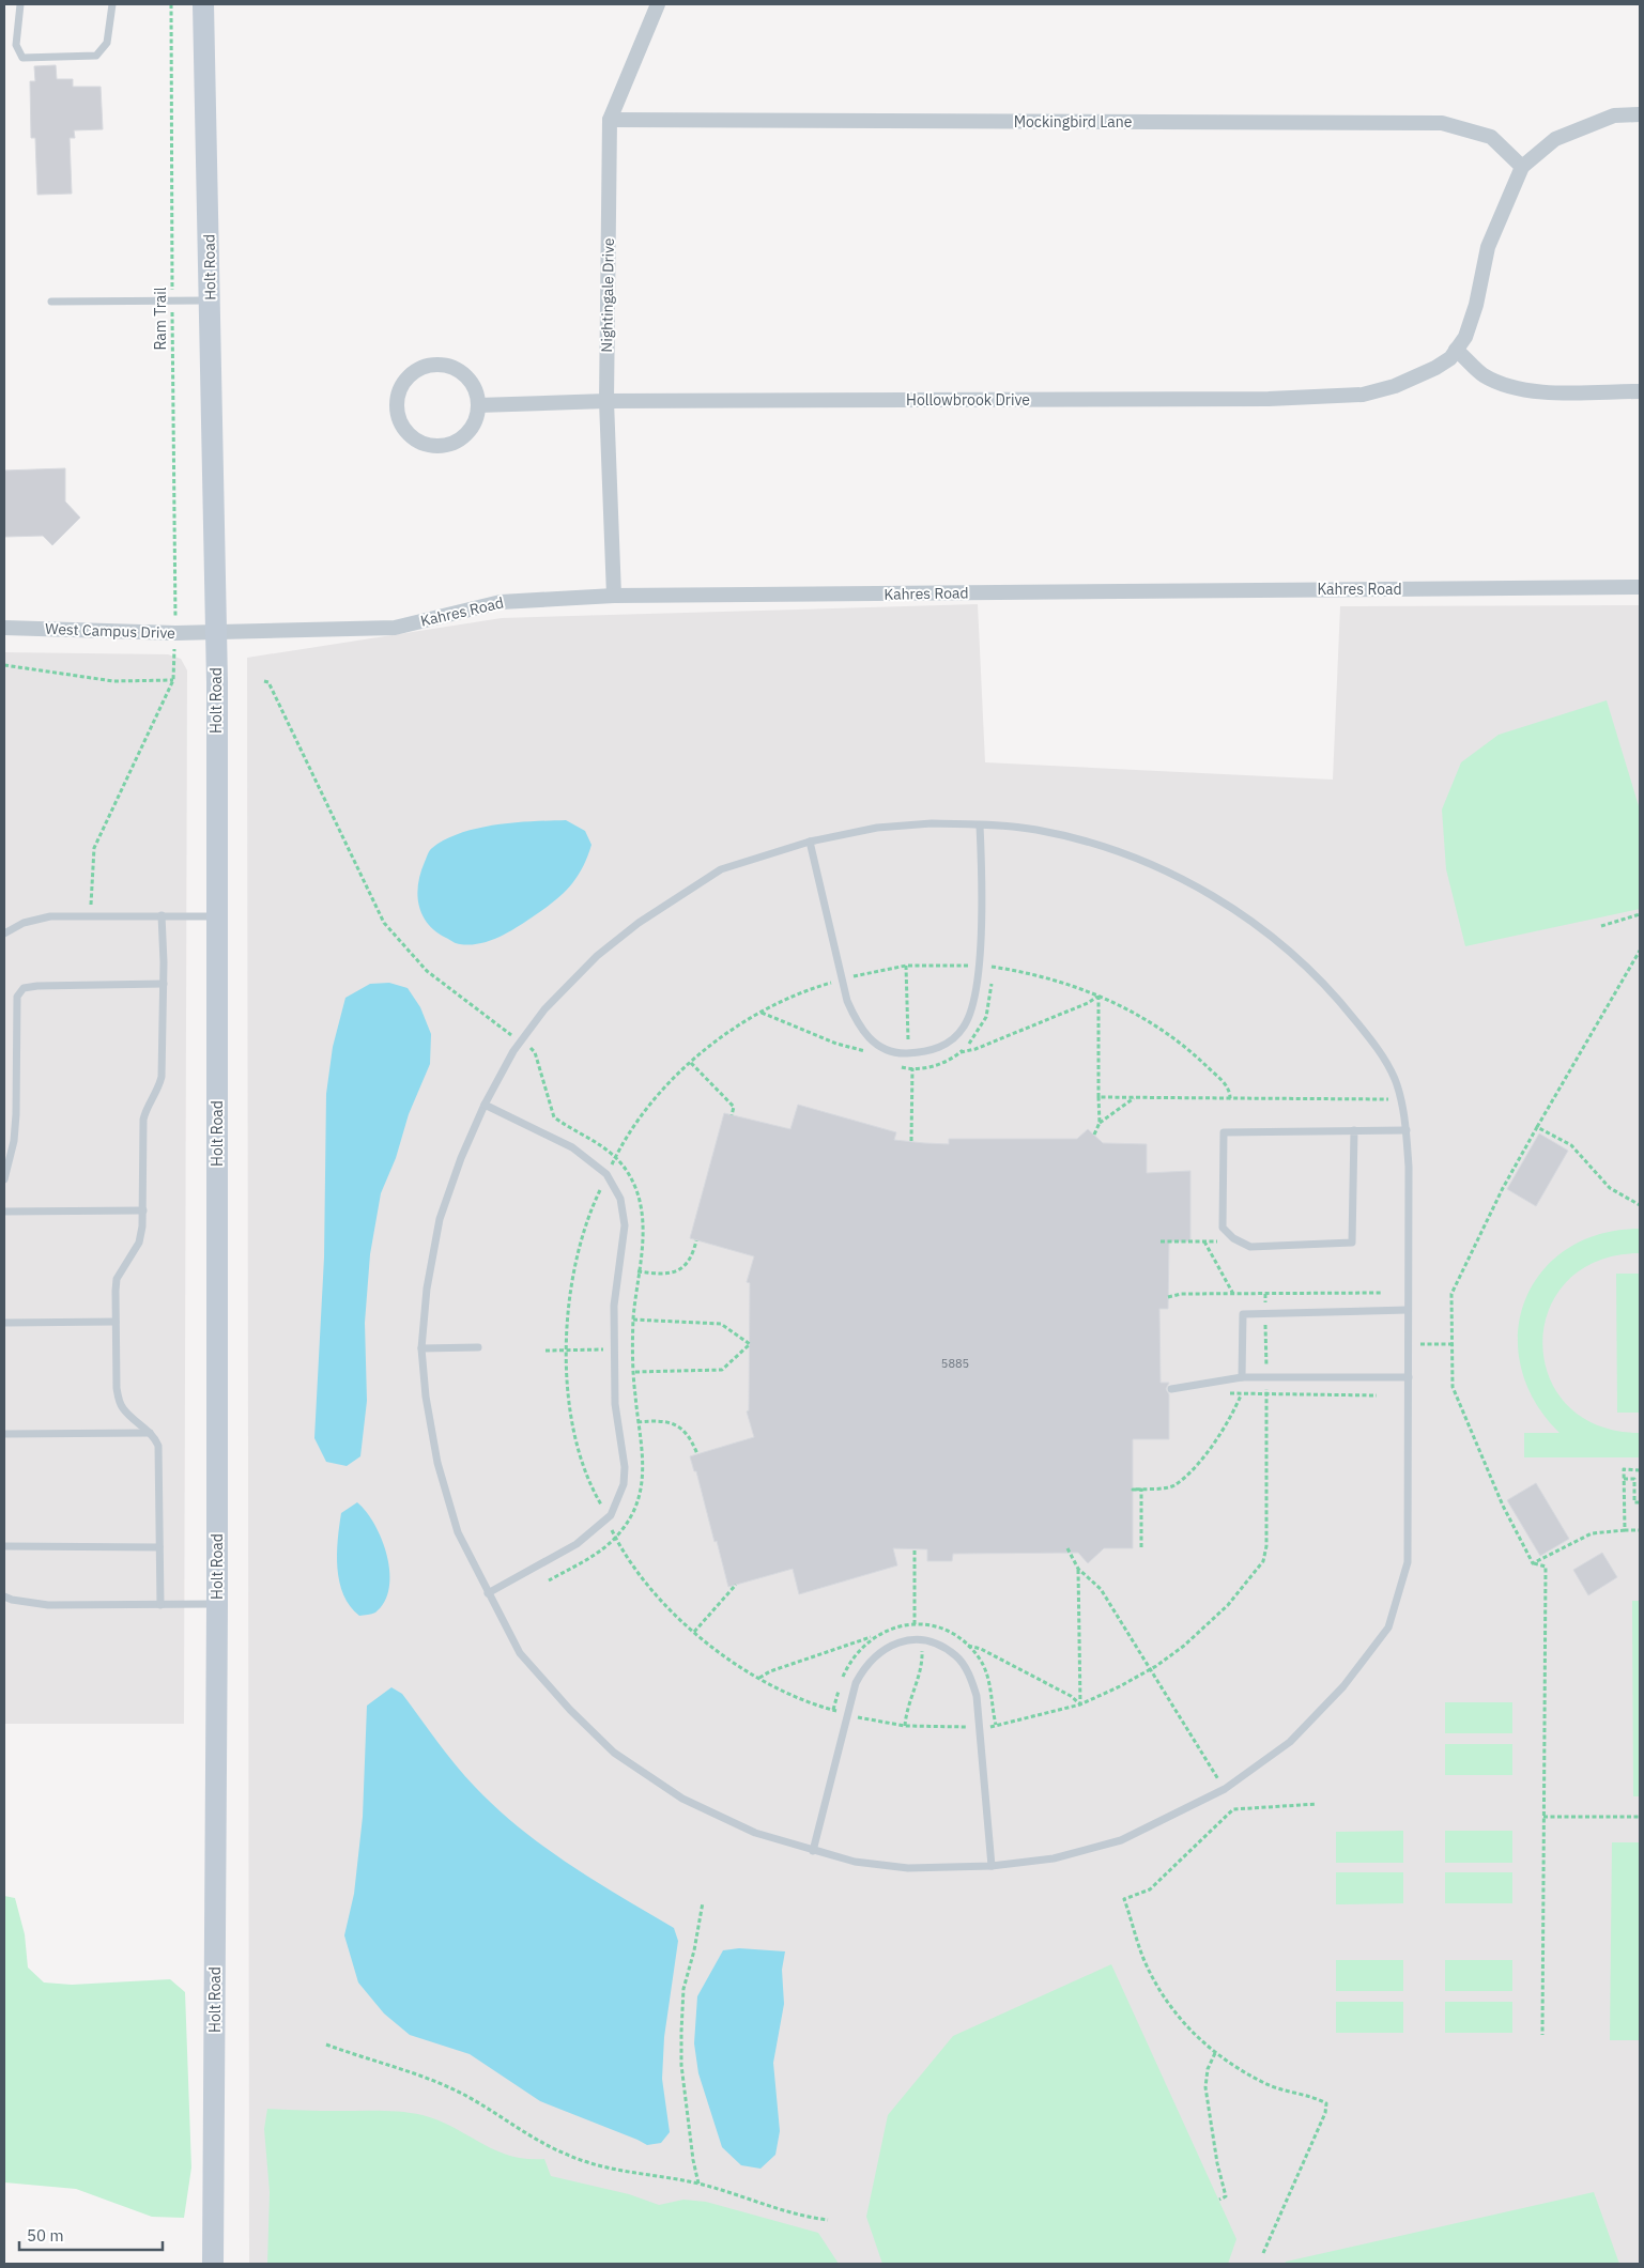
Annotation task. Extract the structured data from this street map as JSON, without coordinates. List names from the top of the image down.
{
  "streets": {
    "main road": ["Holt Road"],
    "street": [
      "Mockingbird Lane",
      "Nightingale Drive",
      "Hollowbrook Drive",
      "Kahres Road",
      "West Campus Drive"
    ],
    "path": ["Ram Trail"]
  },
  "crossings": [
    ["Mockingbird Lane", "Nightingale Drive"],
    ["Holt Road", "Kahres Road"],
    ["Holt Road", "West Campus Drive"],
    ["Nightingale Drive", "Hollowbrook Drive"],
    ["Nightingale Drive", "Kahres Road"],
    ["Ram Trail", "West Campus Drive"],
    ["Kahres Road", "West Campus Drive"]
  ],
  "house_numbers": ["5885"],
  "scale_bar": "50 m"
}
